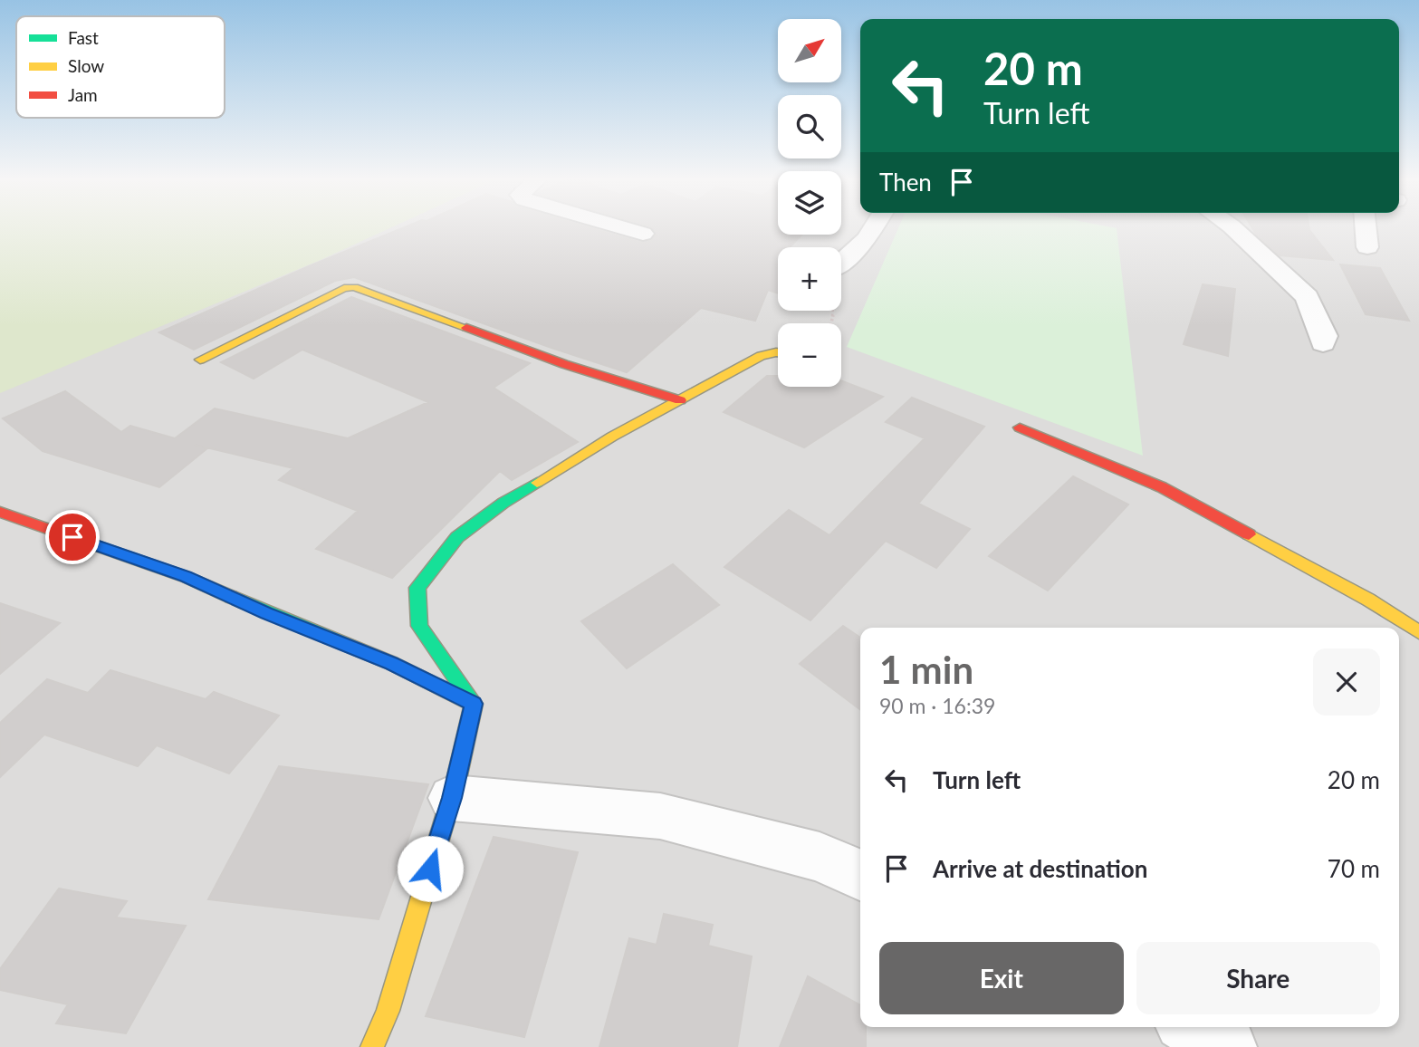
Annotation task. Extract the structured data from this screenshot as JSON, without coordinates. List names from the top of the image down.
{
  "legend": ["Fast", "Slow", "Jam"],
  "north": "top right",
  "page": {
    "map_buttons": ["+", "−"],
    "turn": ["20 m", "Turn left"],
    "then": "Then",
    "heading": ["1 min", "90 m · 16:39"],
    "list": [
      {
        "name": "Turn left",
        "value": "20 m"
      },
      {
        "name": "Arrive at destination",
        "value": "70 m"
      }
    ],
    "buttons": ["Exit", "Share"]
  }
}
